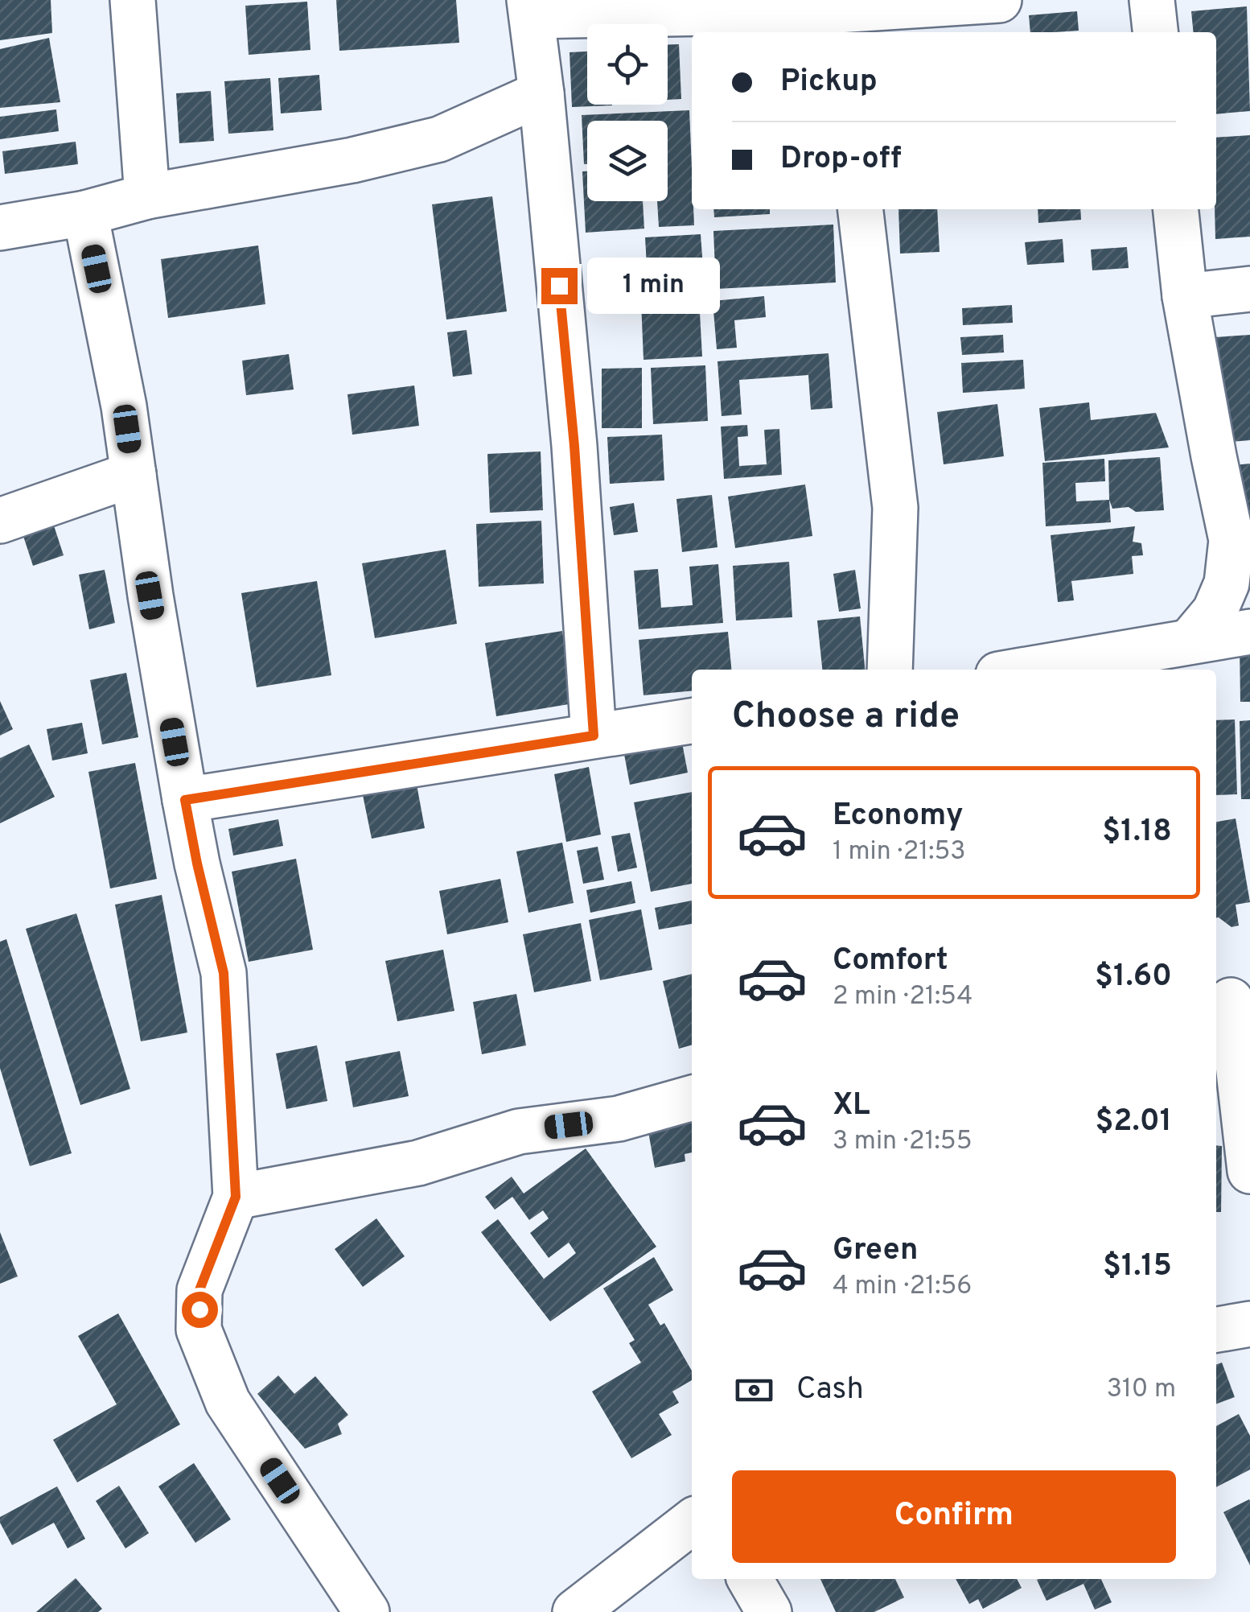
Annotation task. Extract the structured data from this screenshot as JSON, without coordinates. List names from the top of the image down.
{
  "page": {
    "banner": ["Pickup", "Drop-off"],
    "bubble": "1 min",
    "heading": "Choose a ride",
    "list": [
      {
        "name": "Economy",
        "note": "1 min · 21:53",
        "value": "$1.18"
      },
      {
        "name": "Comfort",
        "note": "2 min · 21:54",
        "value": "$1.60"
      },
      {
        "name": "XL",
        "note": "3 min · 21:55",
        "value": "$2.01"
      },
      {
        "name": "Green",
        "note": "4 min · 21:56",
        "value": "$1.15"
      }
    ],
    "pay": ["Cash", "310 m"],
    "buttons": "Confirm"
  }
}
